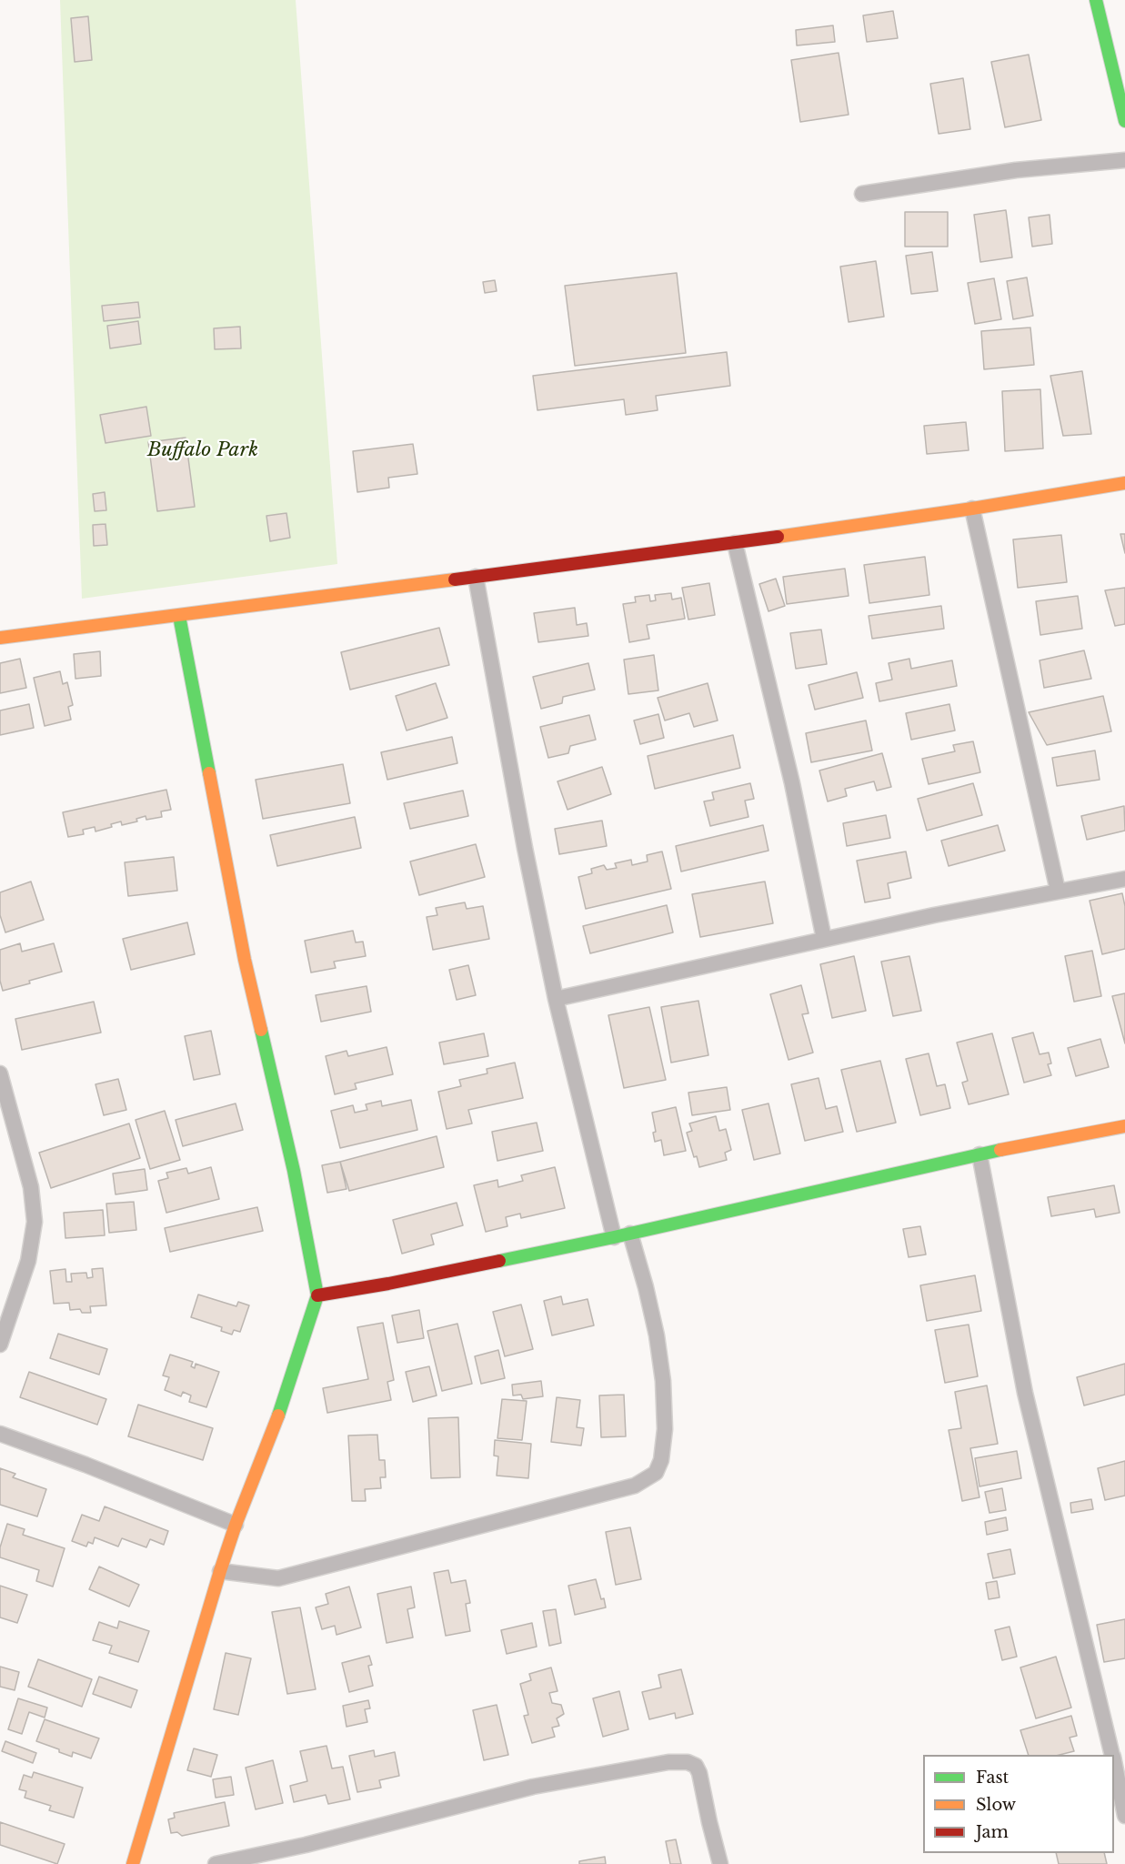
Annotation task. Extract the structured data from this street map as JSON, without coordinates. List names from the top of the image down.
{
  "parks": ["Buffalo Park"],
  "legend": ["Fast", "Slow", "Jam"]
}
